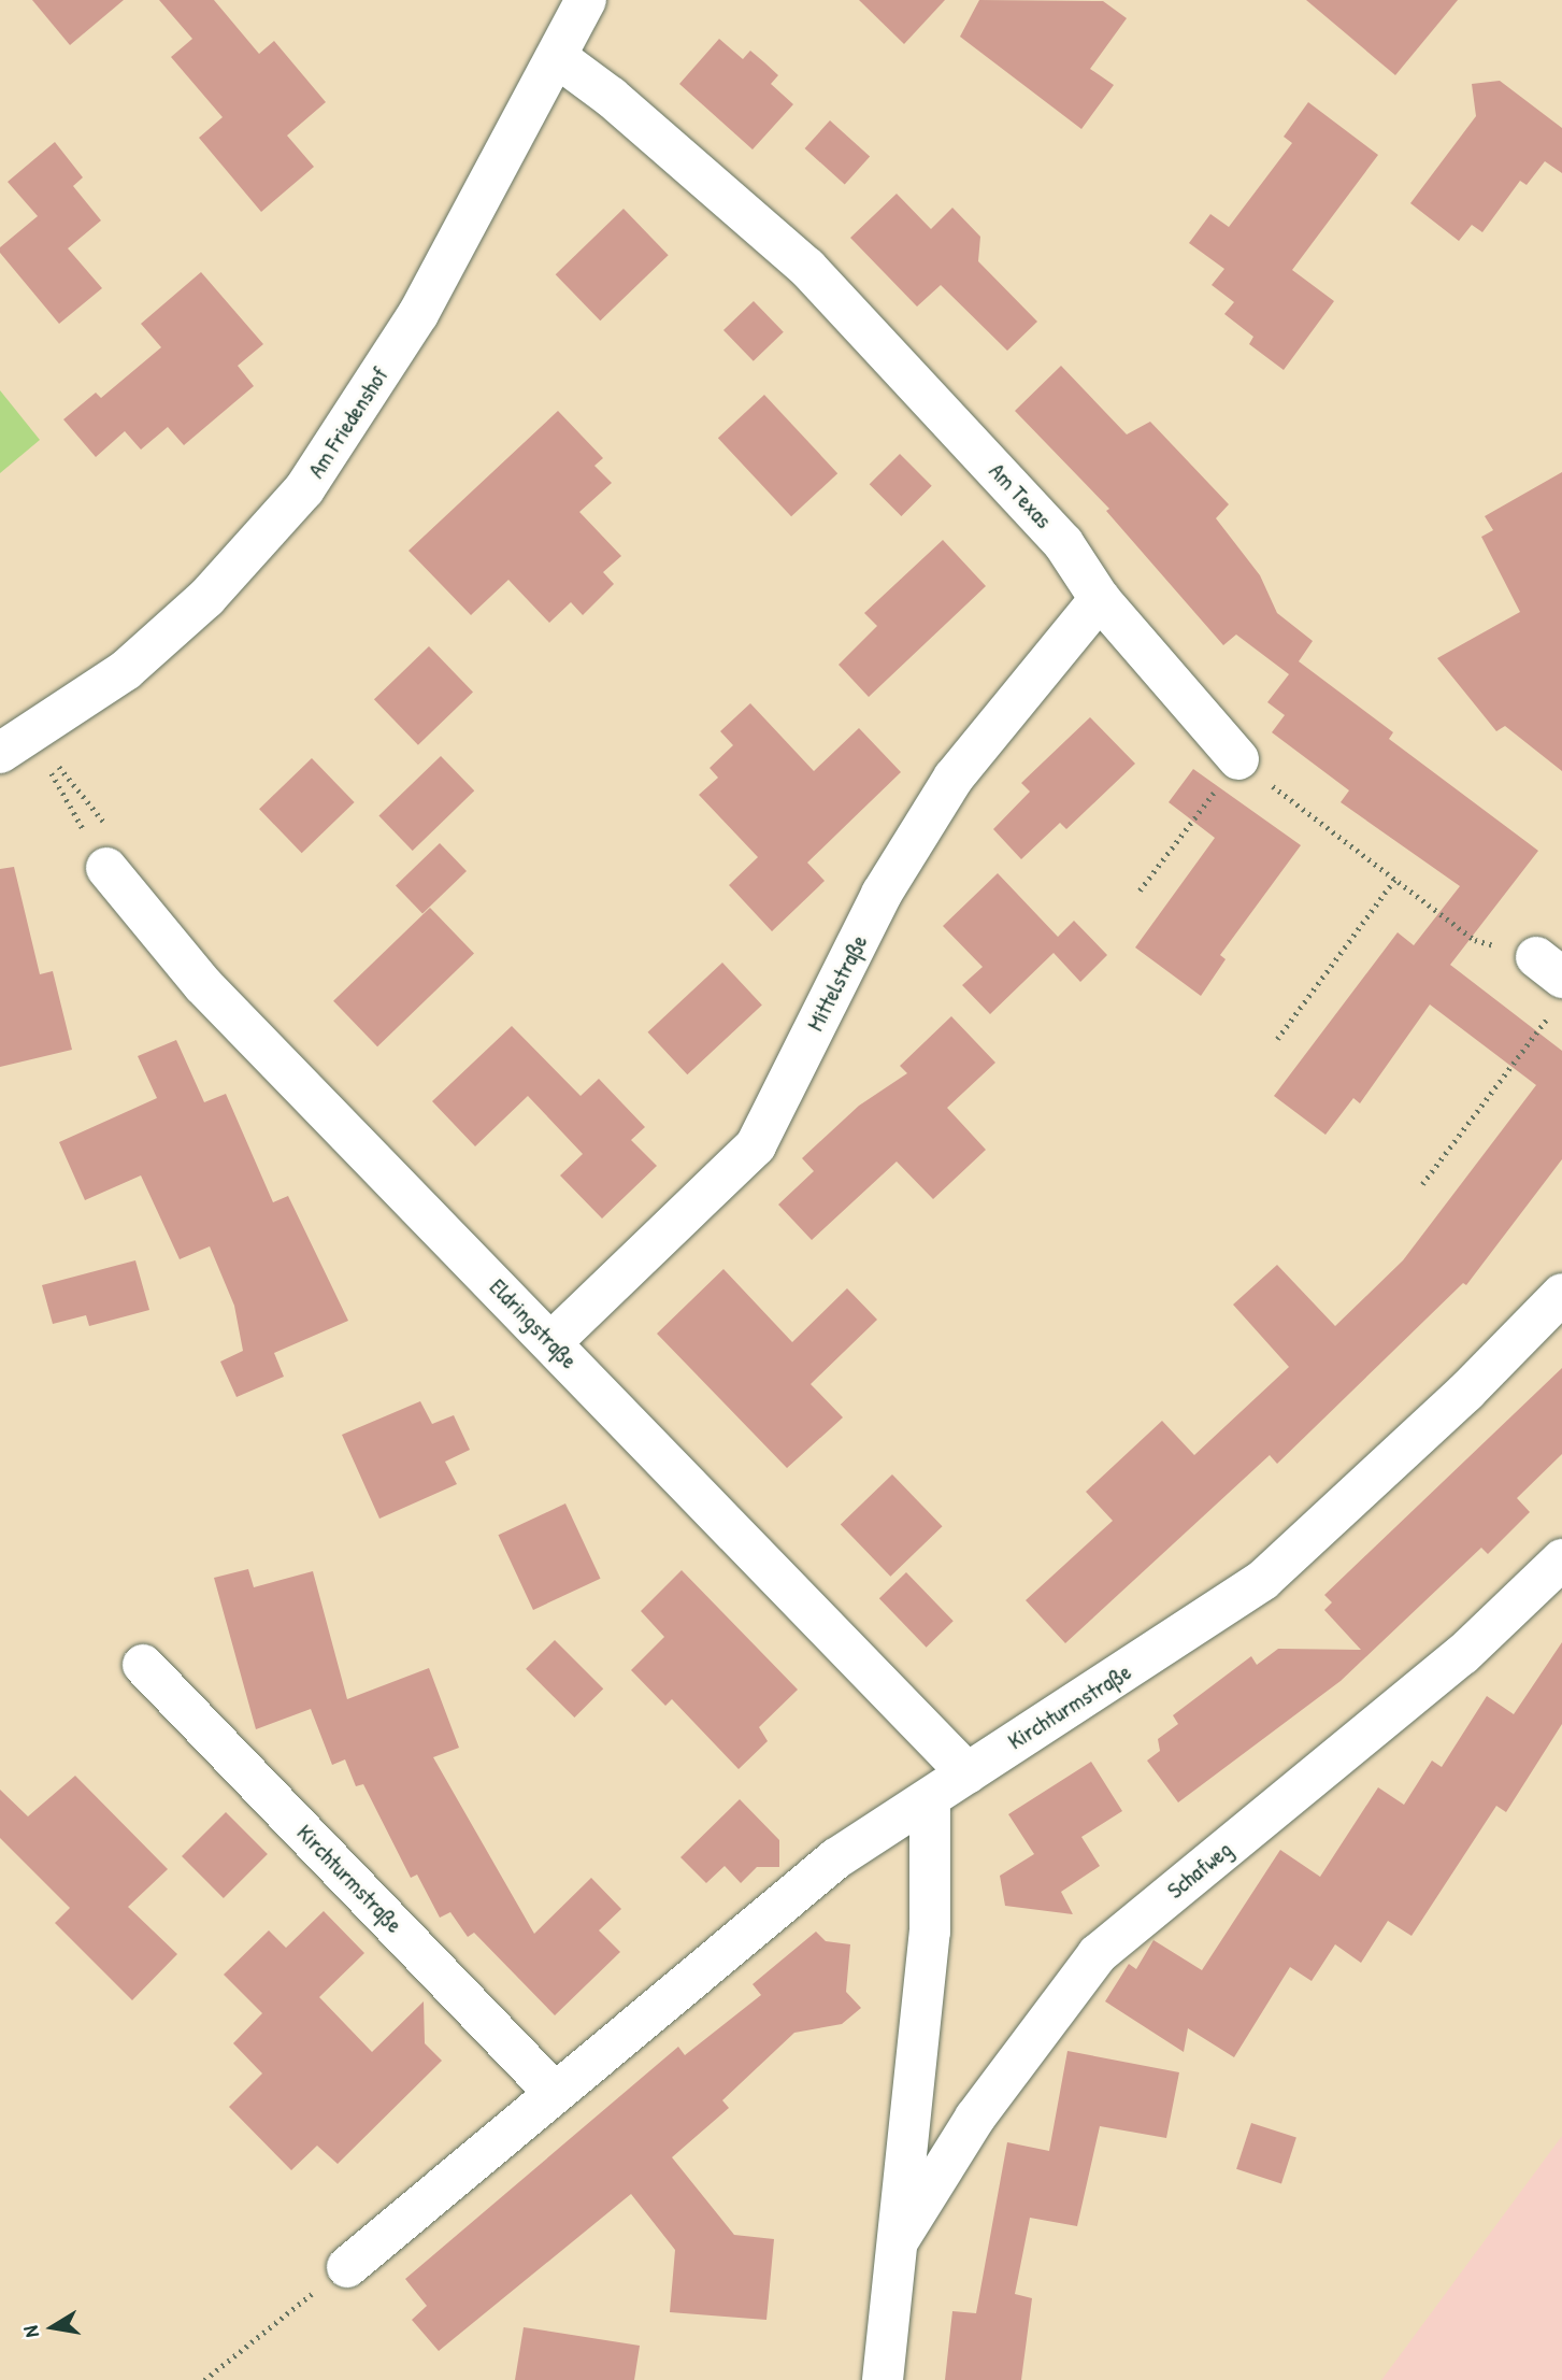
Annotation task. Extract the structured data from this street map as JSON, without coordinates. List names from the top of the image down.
{
  "streets": {
    "street": [
      "Am Friedenshof",
      "Am Texas",
      "Mittelstraße",
      "Eldringstraße",
      "Kirchturmstraße",
      "Schafweg"
    ]
  },
  "crossings": [
    ["Am Friedenshof", "Am Texas"],
    ["Am Texas", "Mittelstraße"],
    ["Mittelstraße", "Eldringstraße"],
    ["Eldringstraße", "Kirchturmstraße"],
    ["Kirchturmstraße", "Schafweg"]
  ],
  "north": "left"
}
